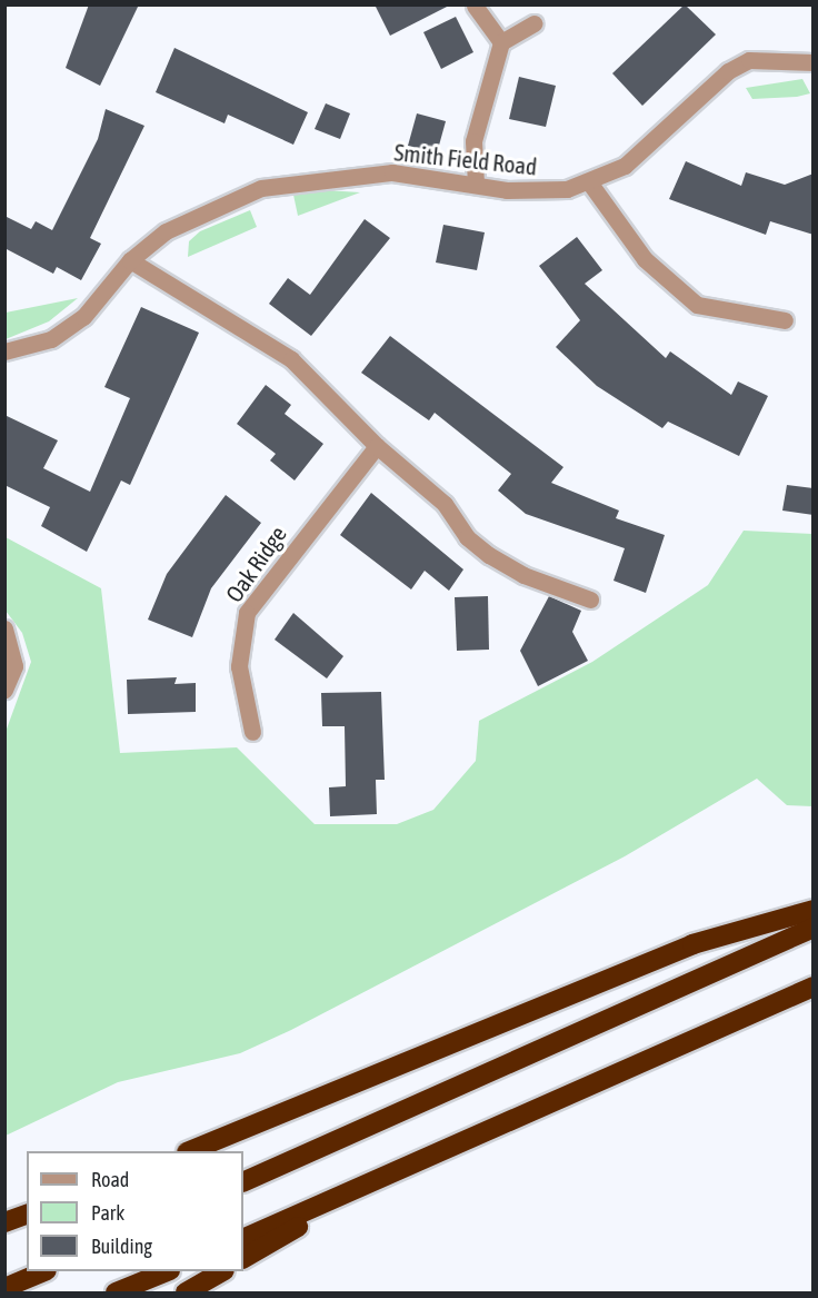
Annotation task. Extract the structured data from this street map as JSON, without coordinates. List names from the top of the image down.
{
  "streets": {
    "street": ["Smith Field Road", "Oak Ridge"]
  },
  "legend": ["Road", "Park", "Building"]
}
